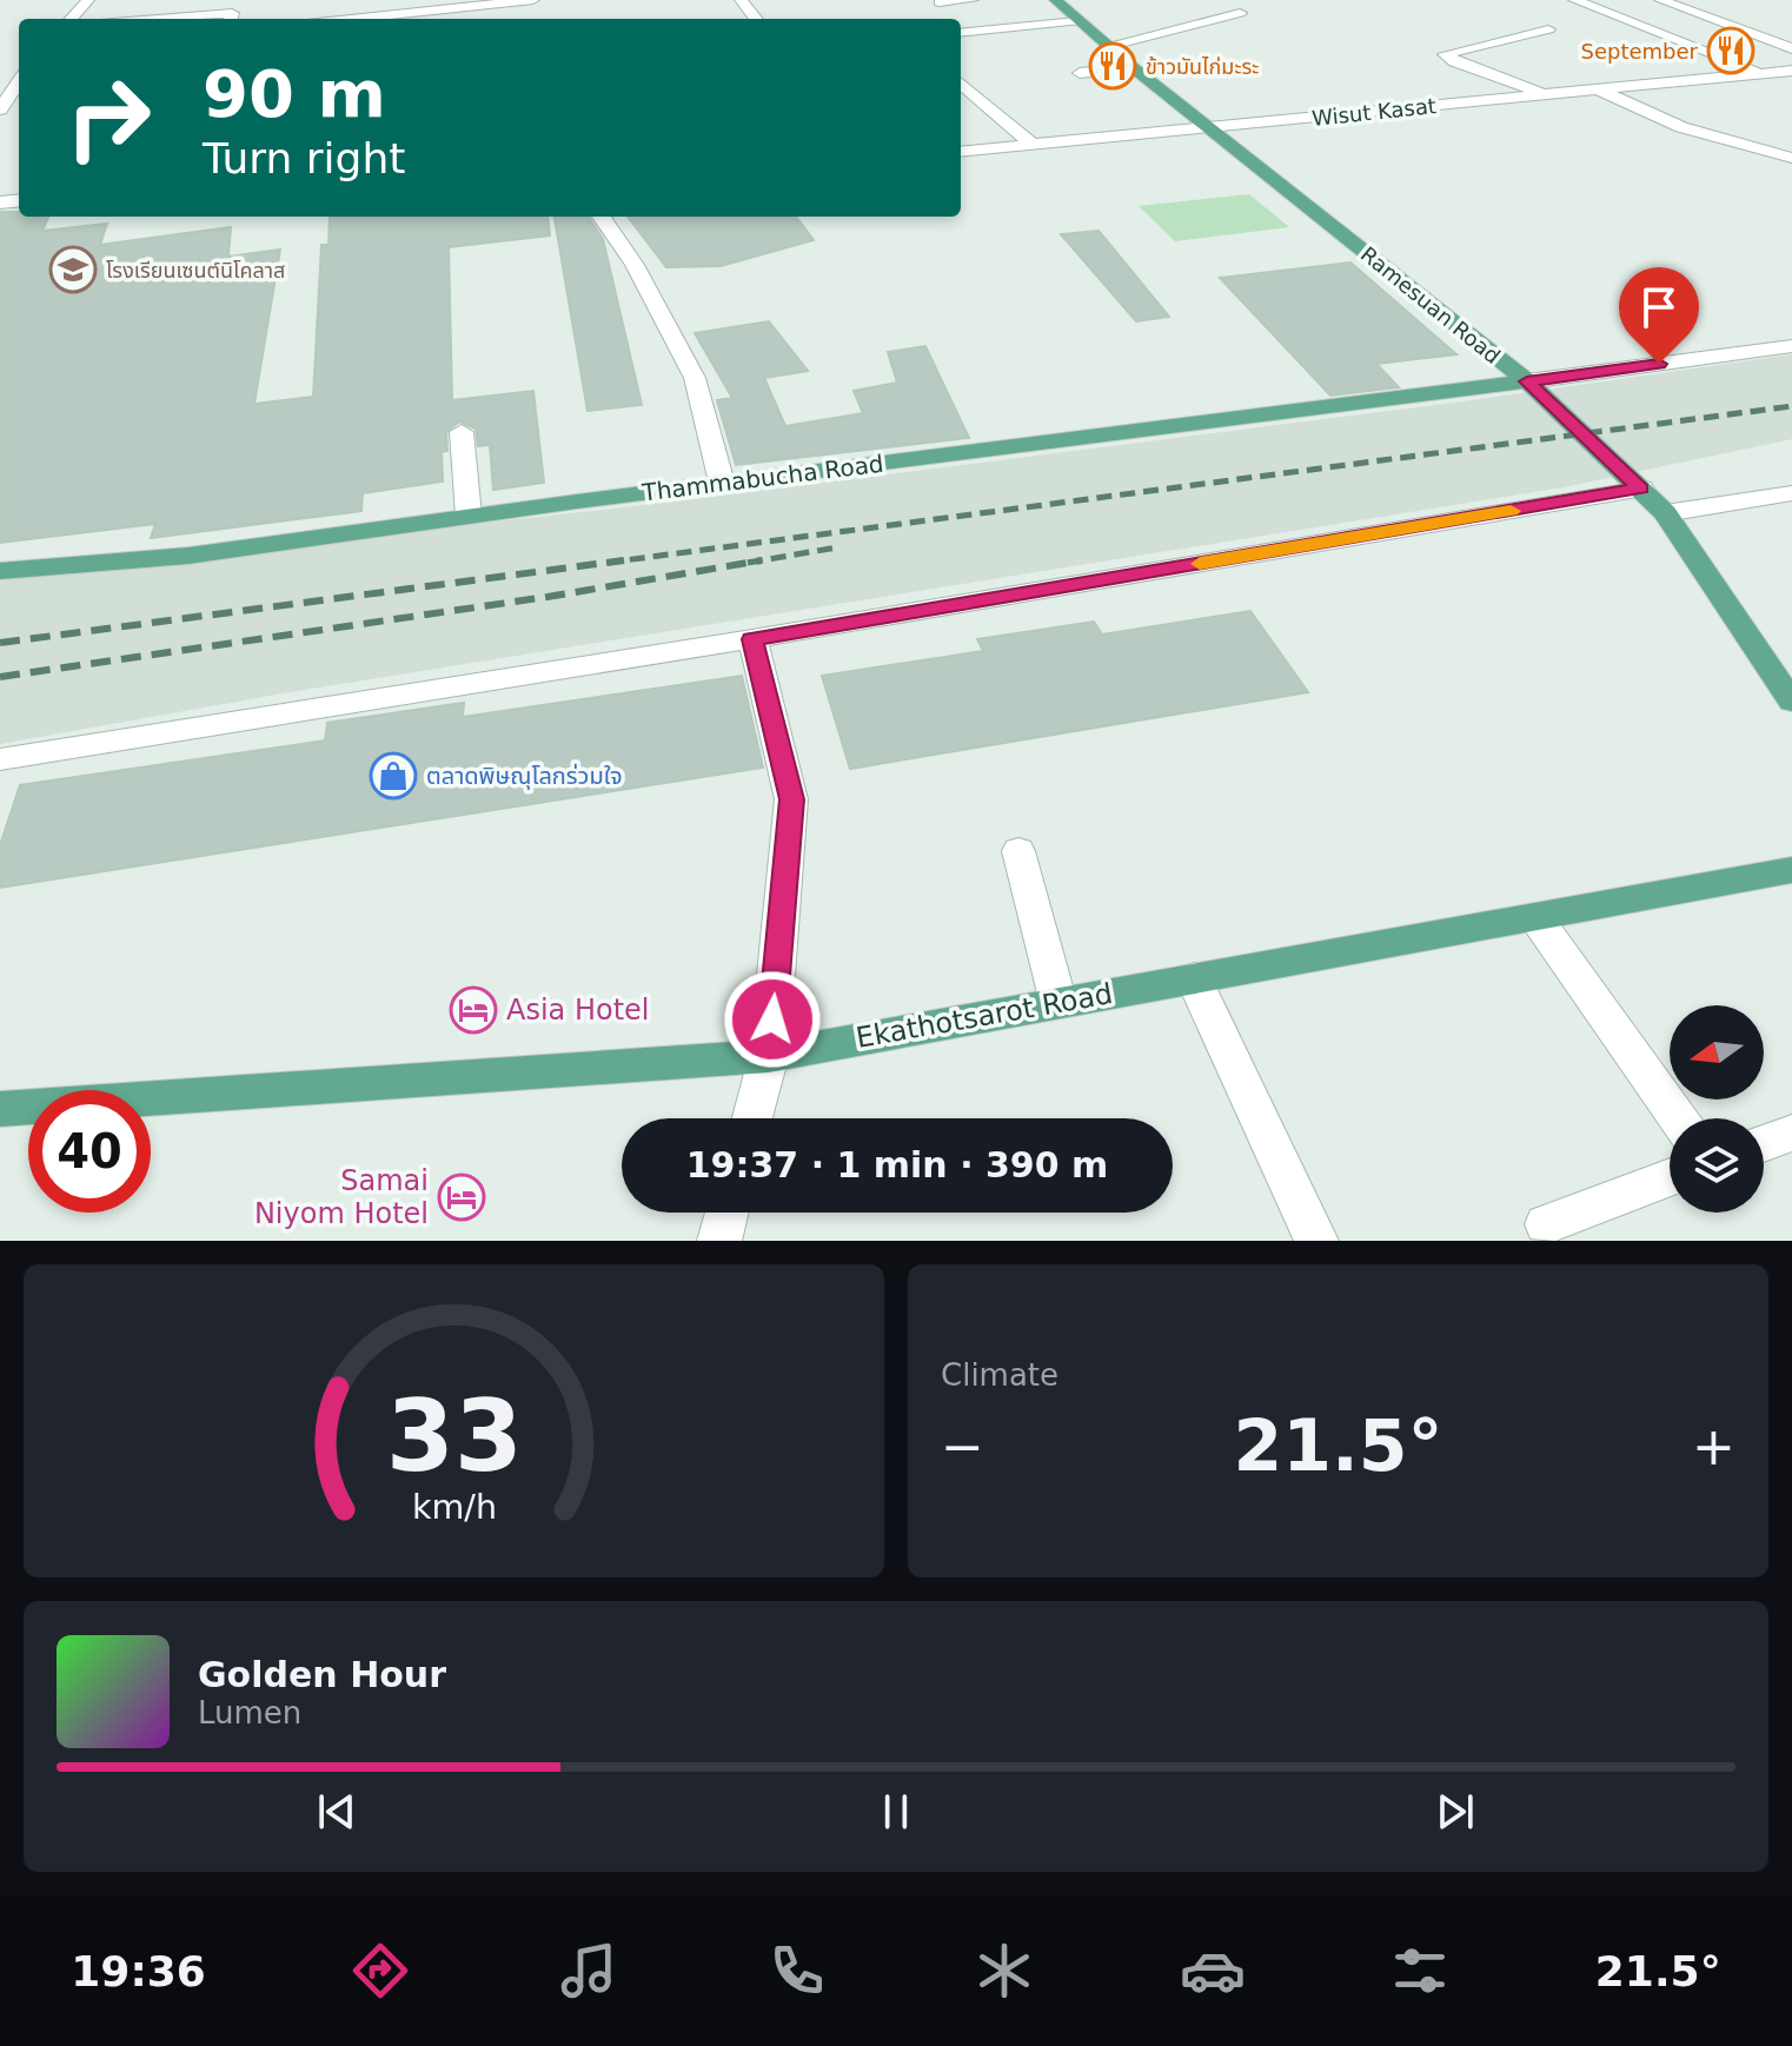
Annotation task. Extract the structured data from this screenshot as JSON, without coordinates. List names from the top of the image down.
{
  "streets": {
    "main road": ["Ramesuan Road", "Thammabucha Road", "Ekathotsarot Road"],
    "street": ["Wisut Kasat"]
  },
  "crossings": [
    ["Wisut Kasat", "Ramesuan Road"],
    ["Ramesuan Road", "Thammabucha Road"]
  ],
  "places": {
    "restaurant": ["September", "ข้าวมันไก่มะระ"],
    "school or university": ["โรงเรียนเซนต์นิโคลาส"],
    "shop": ["ตลาดพิษณุโลกร่วมใจ"],
    "hotel": ["Asia Hotel", "Samai Niyom Hotel"]
  },
  "north": "left",
  "page": {
    "turn": ["90 m", "Turn right"],
    "limit": "40",
    "trip": "19:37 · 1 min · 390 m",
    "tile": "Climate",
    "heat": ["−", "21.5°", "+"],
    "song": ["Golden Hour", "Lumen"],
    "tabs": ["19:36", "21.5°"],
    "gauge": ["33", "km/h"]
  }
}
